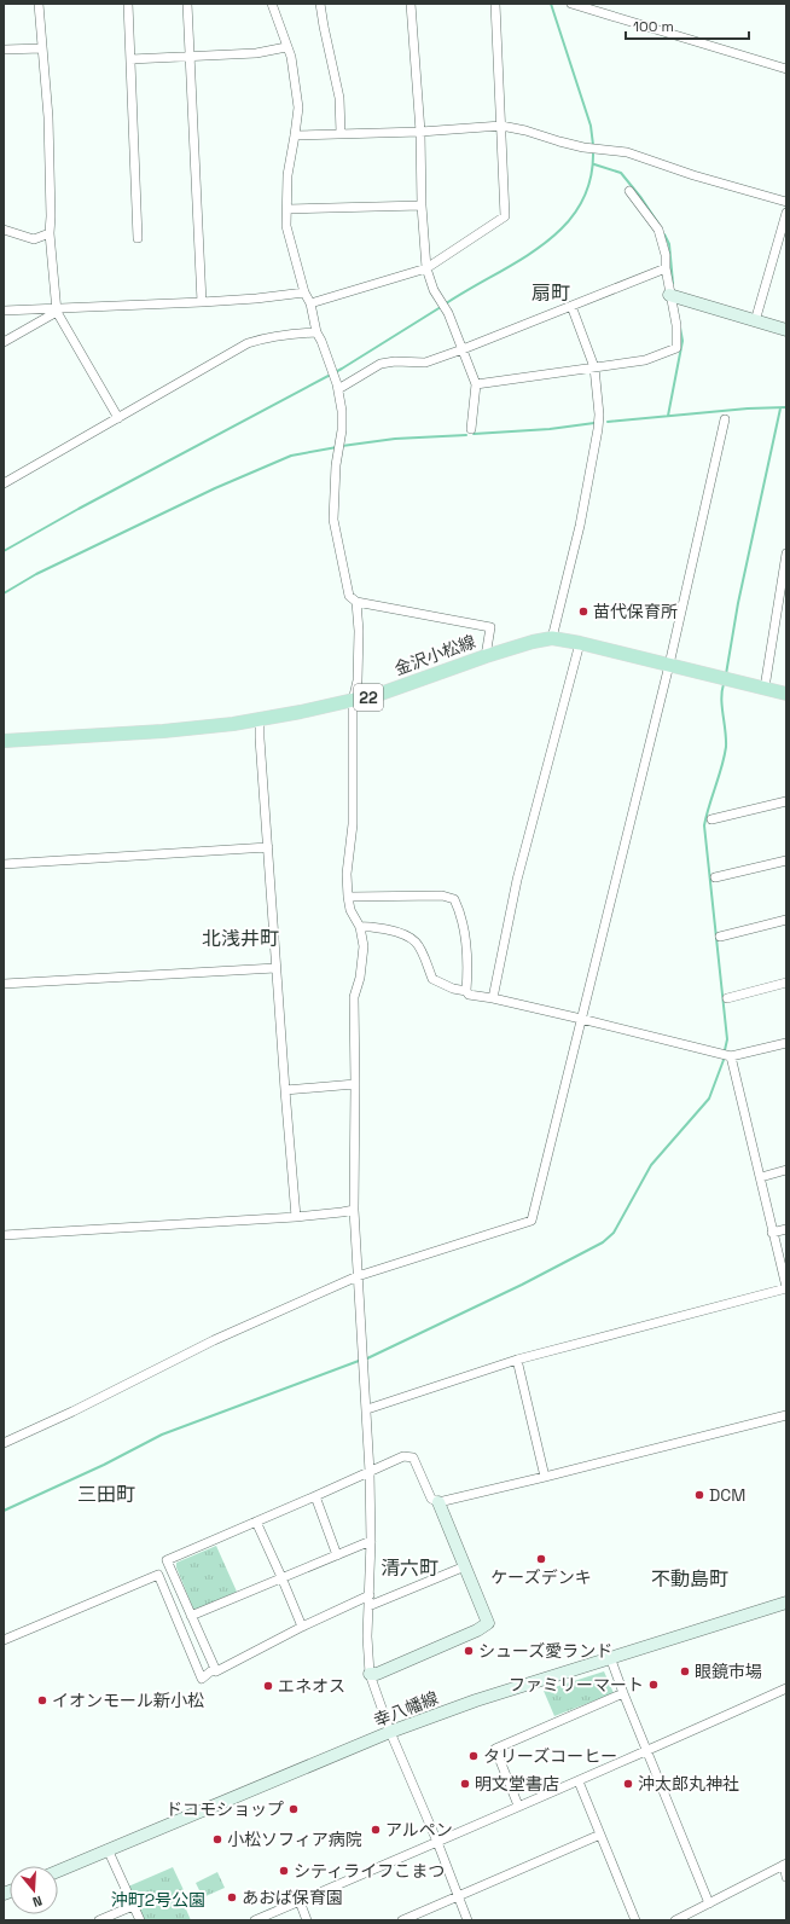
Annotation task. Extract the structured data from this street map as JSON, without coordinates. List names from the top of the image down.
{
  "streets": {
    "main road": ["金沢小松線", "22"],
    "street": ["幸八幡線"]
  },
  "districts": [
    "扇町",
    "北浅井町",
    "三田町",
    "清六町",
    "不動島町"
  ],
  "parks": ["沖町2号公園"],
  "places": [
    "苗代保育所",
    "DCM",
    "ケーズデンキ",
    "シューズ愛ランド",
    "眼鏡市場",
    "ファミリーマート",
    "エネオス",
    "イオンモール新小松",
    "タリーズコーヒー",
    "明文堂書店",
    "沖太郎丸神社",
    "ドコモショップ",
    "アルペン",
    "小松ソフィア病院",
    "シティライフこまつ",
    "あおば保育園"
  ],
  "scale_bar": "100 m",
  "north": "bottom"
}
